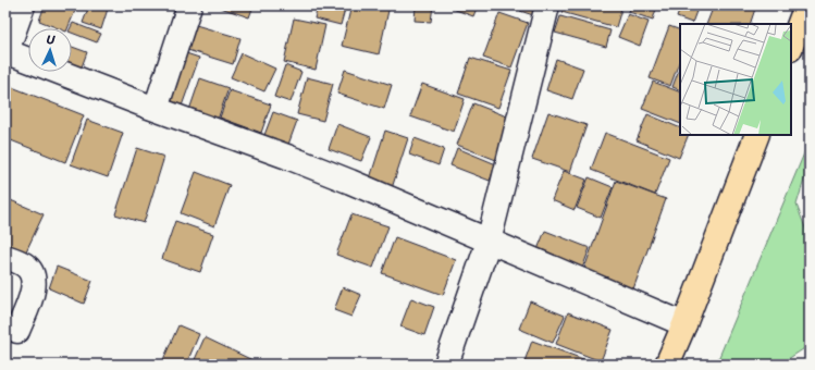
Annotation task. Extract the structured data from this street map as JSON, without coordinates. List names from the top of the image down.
{
  "north": "top"
}
